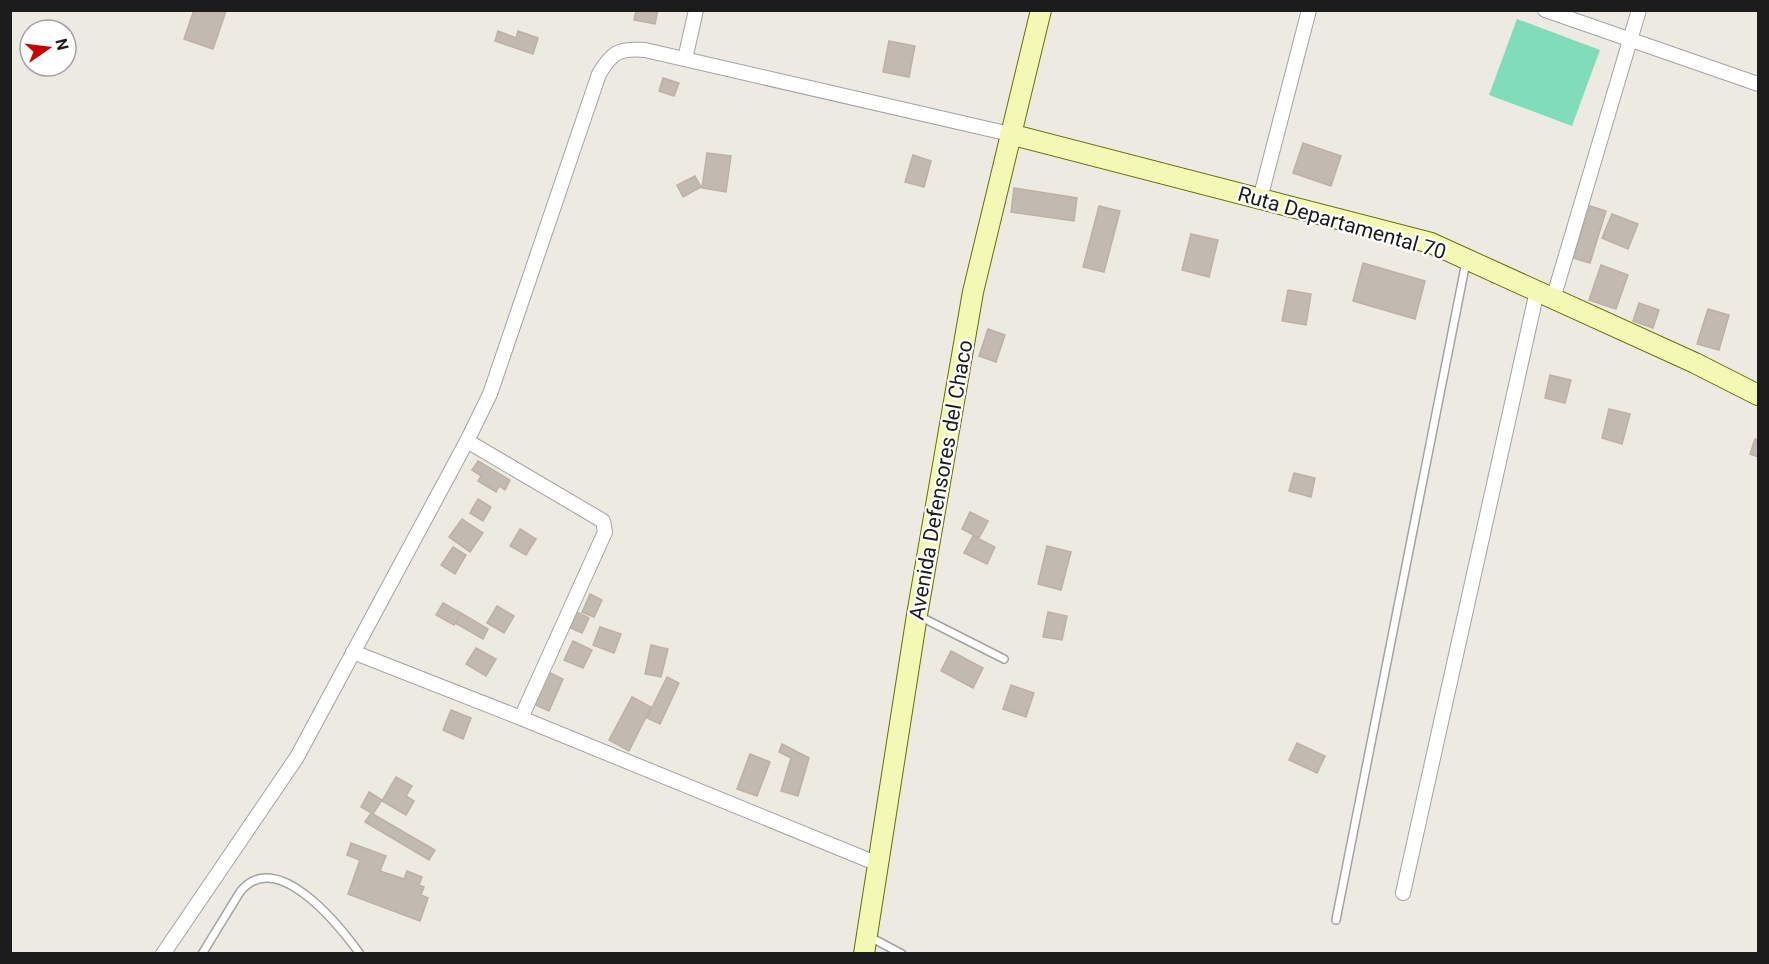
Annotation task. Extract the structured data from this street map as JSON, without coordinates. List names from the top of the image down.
{
  "streets": {
    "main road": ["Ruta Departamental 70", "Avenida Defensores del Chaco"]
  },
  "crossings": [
    ["Ruta Departamental 70", "Avenida Defensores del Chaco"]
  ],
  "north": "right"
}
